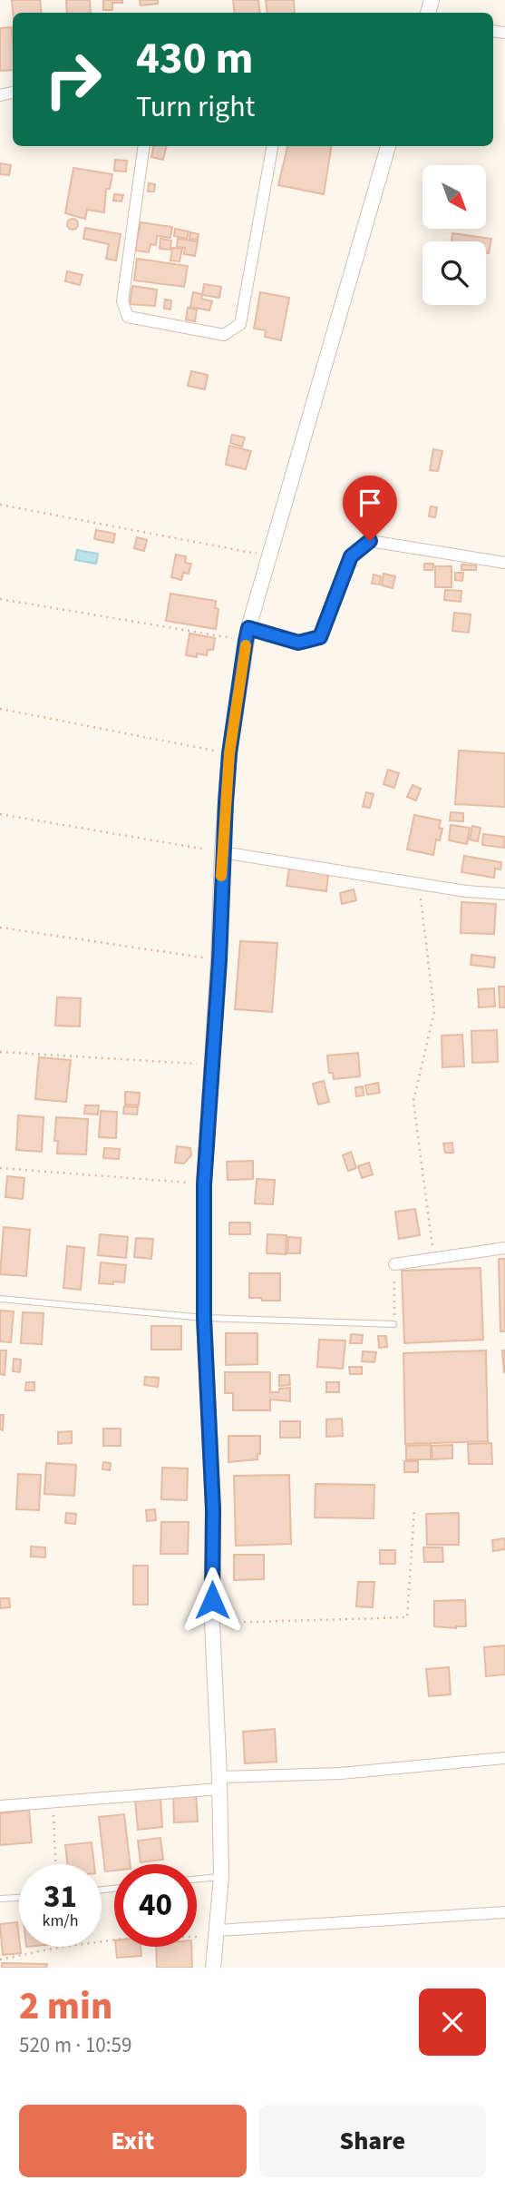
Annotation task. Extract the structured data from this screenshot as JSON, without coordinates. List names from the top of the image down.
{
  "north": "bottom right",
  "page": {
    "turn": ["430 m", "Turn right"],
    "speed": "31 km/h",
    "limit": "40",
    "heading": ["2 min", "520 m · 10:59"],
    "buttons": ["Exit", "Share"]
  }
}
